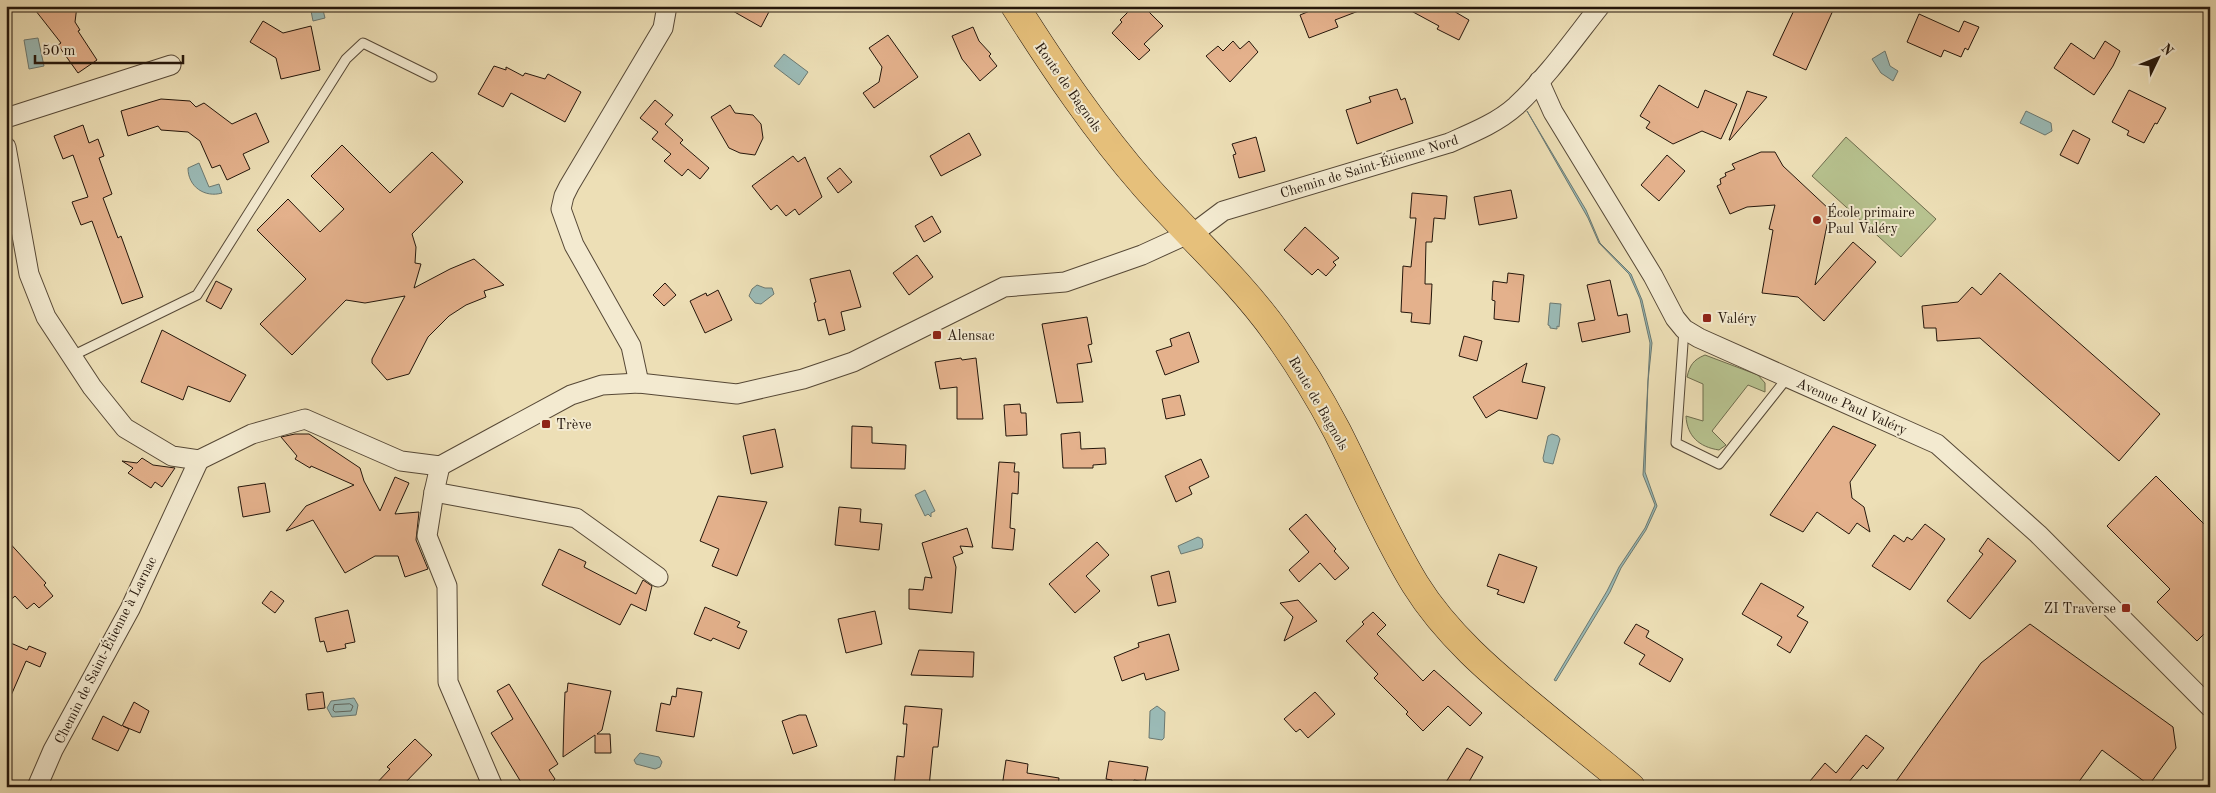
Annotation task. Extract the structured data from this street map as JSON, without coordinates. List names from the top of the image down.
{
  "streets": {
    "main road": ["Route de Bagnols"],
    "street": ["Chemin de Saint-Étienne Nord", "Avenue Paul Valéry", "Chemin de Saint-Étienne à Larnac"]
  },
  "crossings": [
    ["Route de Bagnols", "Chemin de Saint-Étienne Nord"],
    ["Chemin de Saint-Étienne Nord", "Avenue Paul Valéry"]
  ],
  "places": {
    "other": ["École primaire Paul Valéry"],
    "transit": [
      "Valéry",
      "Alensac",
      "Trève",
      "ZI Traverse"
    ]
  },
  "scale_bar": "50 m",
  "north": "top right"
}
